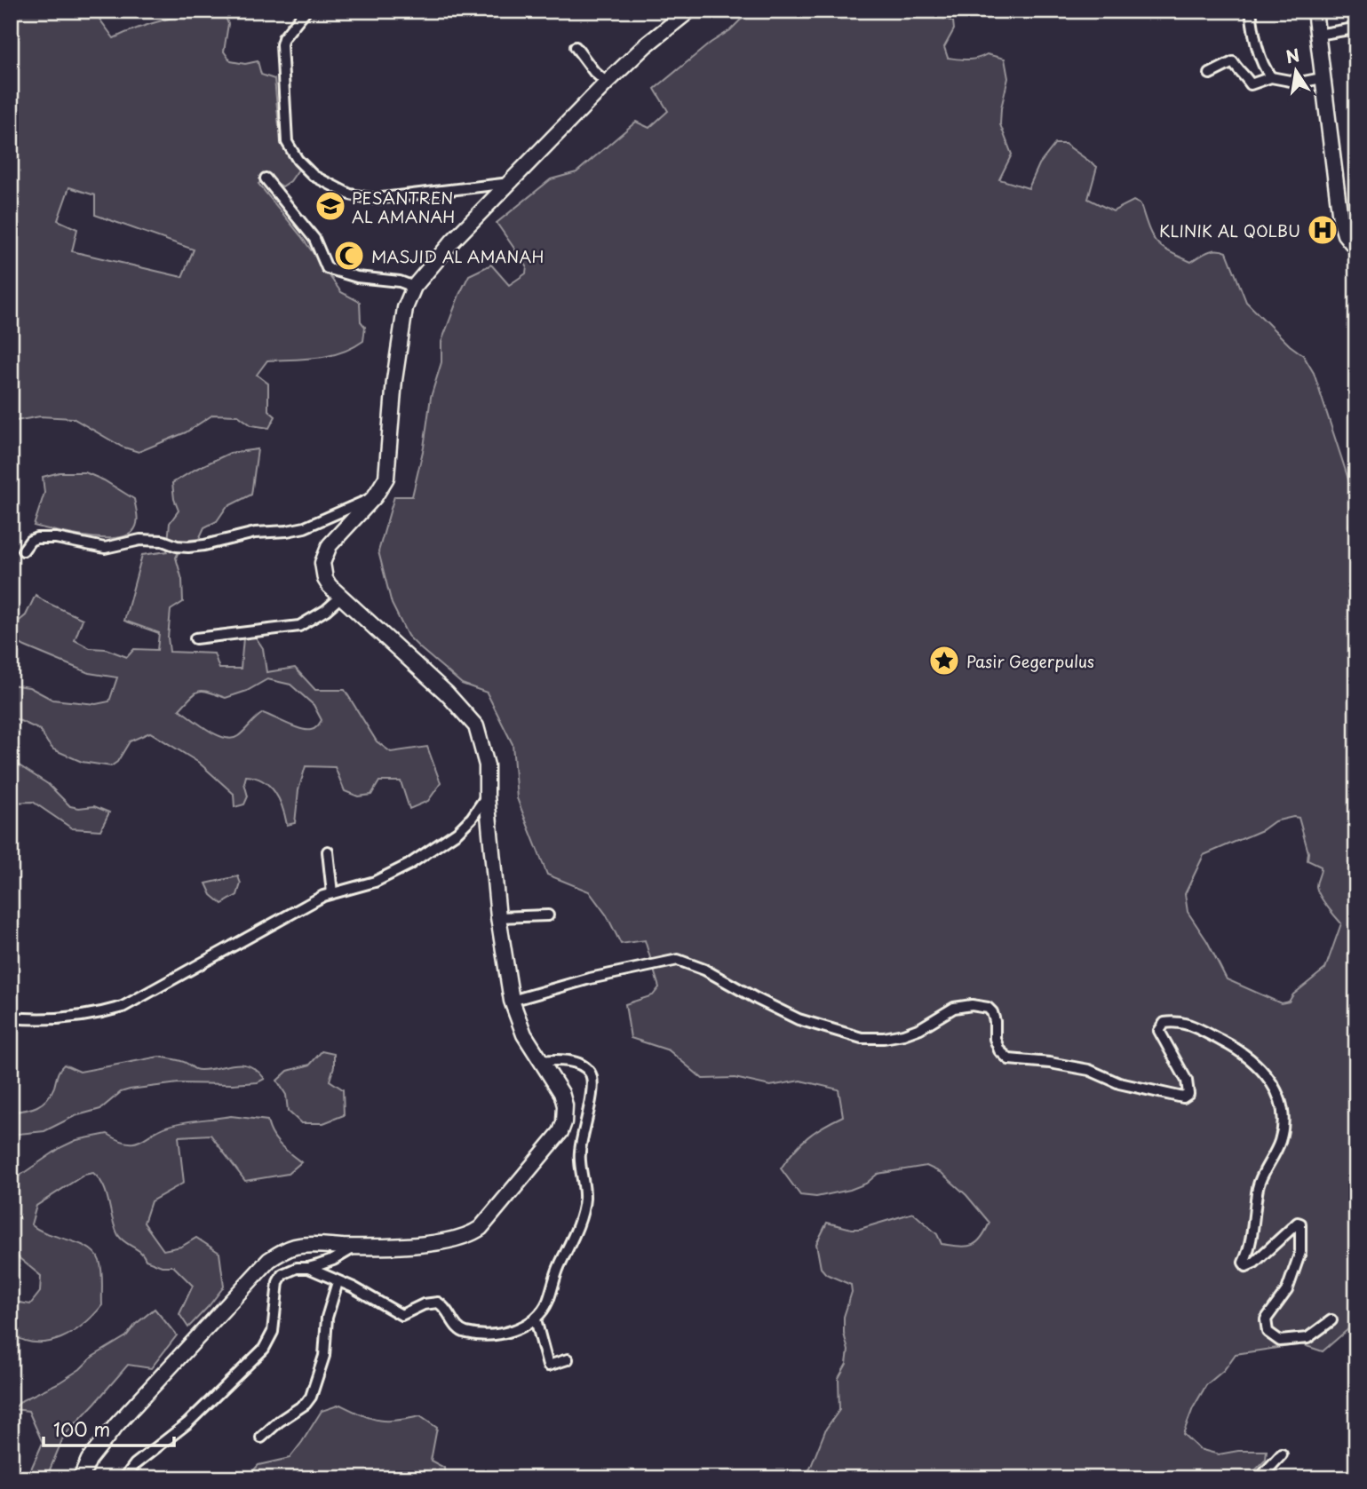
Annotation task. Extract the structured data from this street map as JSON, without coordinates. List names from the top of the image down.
{
  "places": {
    "school or university": ["PESANTREN AL AMANAH"],
    "hospital": ["KLINIK AL QOLBU"],
    "mosque": ["MASJID AL AMANAH"],
    "place": ["Pasir Gegerpulus"]
  },
  "scale_bar": "100 m",
  "north": "top"
}
